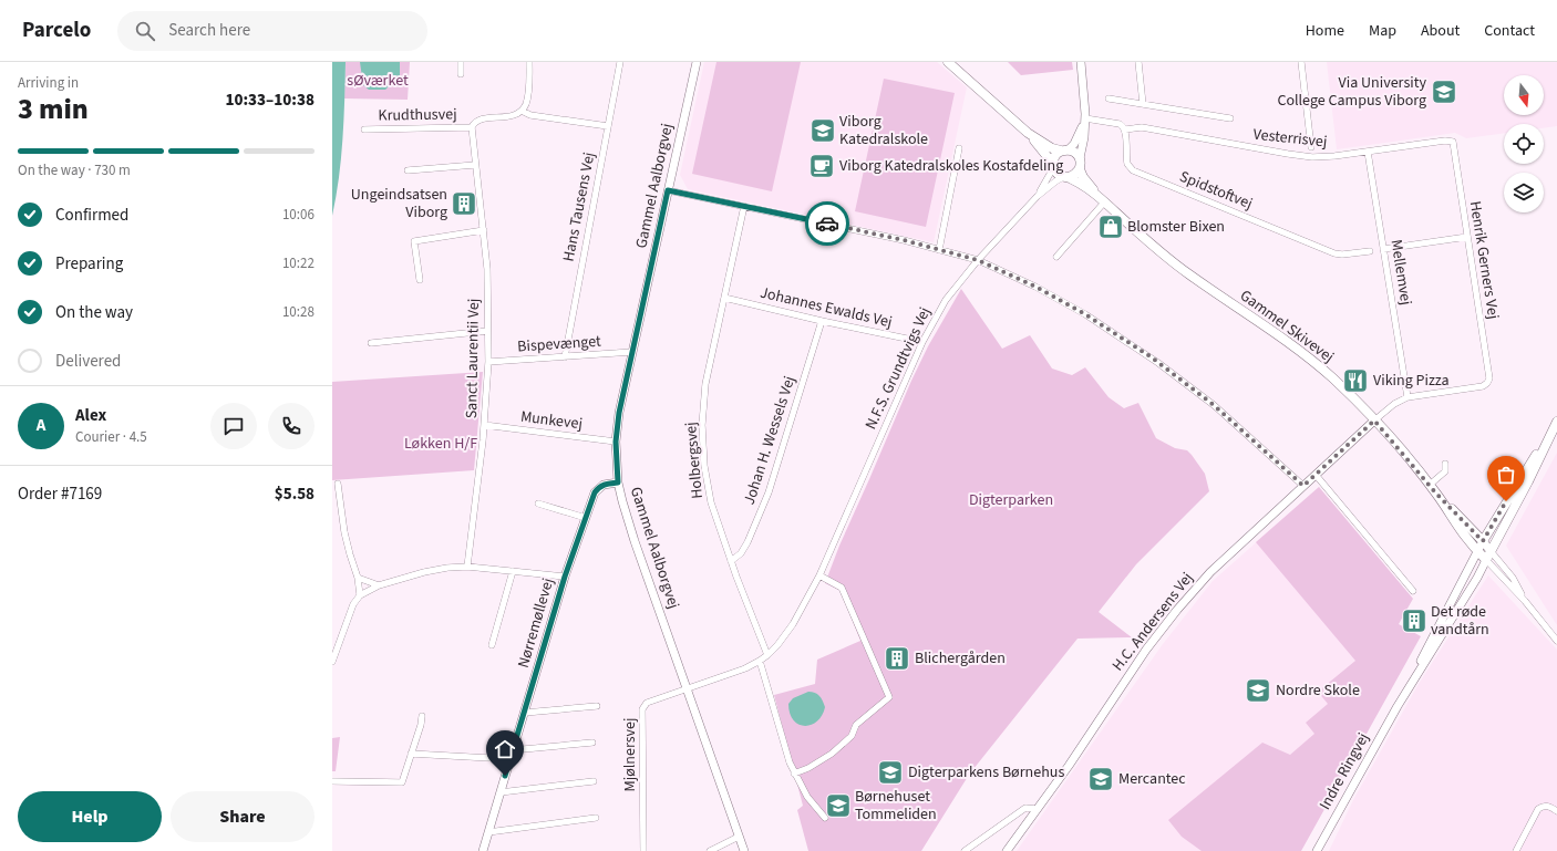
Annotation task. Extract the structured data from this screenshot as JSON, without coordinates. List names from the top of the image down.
{
  "streets": {
    "main road": ["Gammel Skivevej", "Indre Ringvej"],
    "street": [
      "Krudthusvej",
      "Vesterrisvej",
      "Gammel Aalborgvej",
      "Spidstoftvej",
      "Hans Tausens Vej",
      "Henrik Gerners Vej",
      "Mellemvej",
      "Johannes Ewalds Vej",
      "Bispevænget",
      "Sanct Laurentii Vej",
      "N.F.S. Grundtvigs Vej",
      "Munkevej",
      "Johan H. Wessels Vej",
      "Holbergsvej",
      "H.C. Andersens Vej",
      "Nørremøllevej",
      "Mjølnersvej"
    ]
  },
  "crossings": [
    ["Krudthusvej", "Sanct Laurentii Vej"],
    ["Vesterrisvej", "Spidstoftvej"],
    ["Vesterrisvej", "Henrik Gerners Vej"],
    ["Vesterrisvej", "Mellemvej"],
    ["Gammel Aalborgvej", "Bispevænget"],
    ["Gammel Aalborgvej", "N.F.S. Grundtvigs Vej"],
    ["Gammel Aalborgvej", "Munkevej"],
    ["Gammel Aalborgvej", "Nørremøllevej"],
    ["Gammel Aalborgvej", "Mjølnersvej"],
    ["Hans Tausens Vej", "Bispevænget"],
    ["Henrik Gerners Vej", "Mellemvej"],
    ["Johannes Ewalds Vej", "N.F.S. Grundtvigs Vej"],
    ["Johannes Ewalds Vej", "Johan H. Wessels Vej"],
    ["Johannes Ewalds Vej", "Holbergsvej"],
    ["Gammel Skivevej", "N.F.S. Grundtvigs Vej"],
    ["Gammel Skivevej", "H.C. Andersens Vej"],
    ["Gammel Skivevej", "Indre Ringvej"],
    ["Bispevænget", "Sanct Laurentii Vej"],
    ["Sanct Laurentii Vej", "Munkevej"],
    ["N.F.S. Grundtvigs Vej", "Holbergsvej"],
    ["N.F.S. Grundtvigs Vej", "Mjølnersvej"],
    ["Johan H. Wessels Vej", "Holbergsvej"]
  ],
  "parks": ["sØværket", "Løkken H/F", "Digterparken"],
  "places": {
    "school or university": [
      "Via University College Campus Viborg",
      "Viborg Katedralskole",
      "Nordre Skole",
      "Digterparkens Børnehus",
      "Mercantec",
      "Børnehuset Tommeliden"
    ],
    "cafe": ["Viborg Katedralskoles Kostafdeling"],
    "building": ["Ungeindsatsen Viborg", "Det røde vandtårn", "Blichergården"],
    "shop": ["Blomster Bixen"],
    "restaurant": ["Viking Pizza"]
  },
  "north": "bottom",
  "page": {
    "header": "Parcelo",
    "search": "Search here",
    "nav": [
      "Home",
      "Map",
      "About",
      "Contact"
    ],
    "heading": ["3 min", "Arriving in", "10:33–10:38"],
    "panel": [
      "Alex",
      "Courier · 4.5",
      "Order #7169",
      "$5.58"
    ],
    "bar": "On the way · 730 m",
    "list": [
      ["Confirmed", "10:06"],
      ["Preparing", "10:22"],
      ["On the way", "10:28"],
      "Delivered"
    ],
    "round": "A",
    "buttons": ["Help", "Share"]
  }
}
